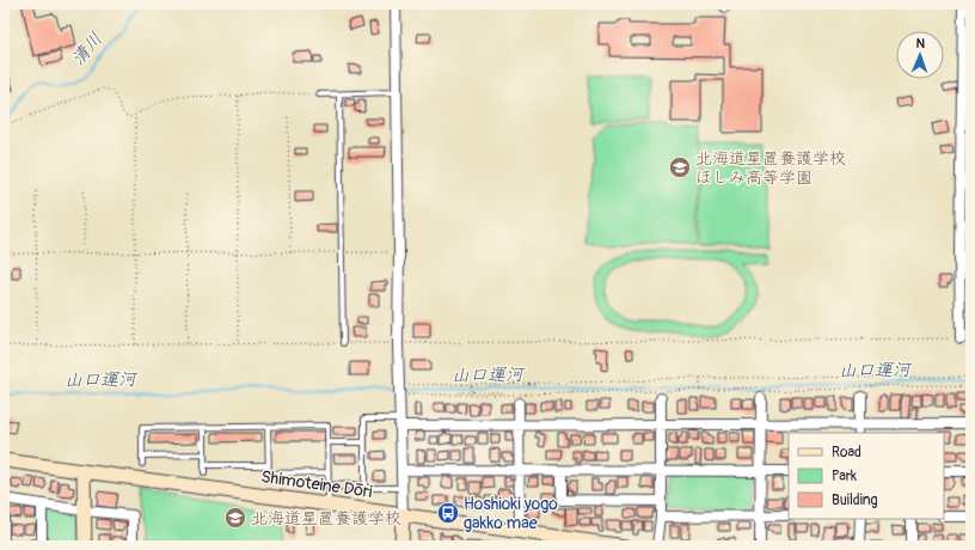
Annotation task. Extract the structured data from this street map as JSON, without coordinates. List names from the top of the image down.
{
  "streets": {
    "street": ["Shimoteine Dōri"]
  },
  "water": ["清川", "山口運河"],
  "places": {
    "school or university": ["北海道星置養護学校 ほしみ高等学園", "北海道星置養護学校"],
    "bus stop": ["Hoshioki yogo gakko mae"]
  },
  "legend": ["Road", "Park", "Building"],
  "north": "top"
}
